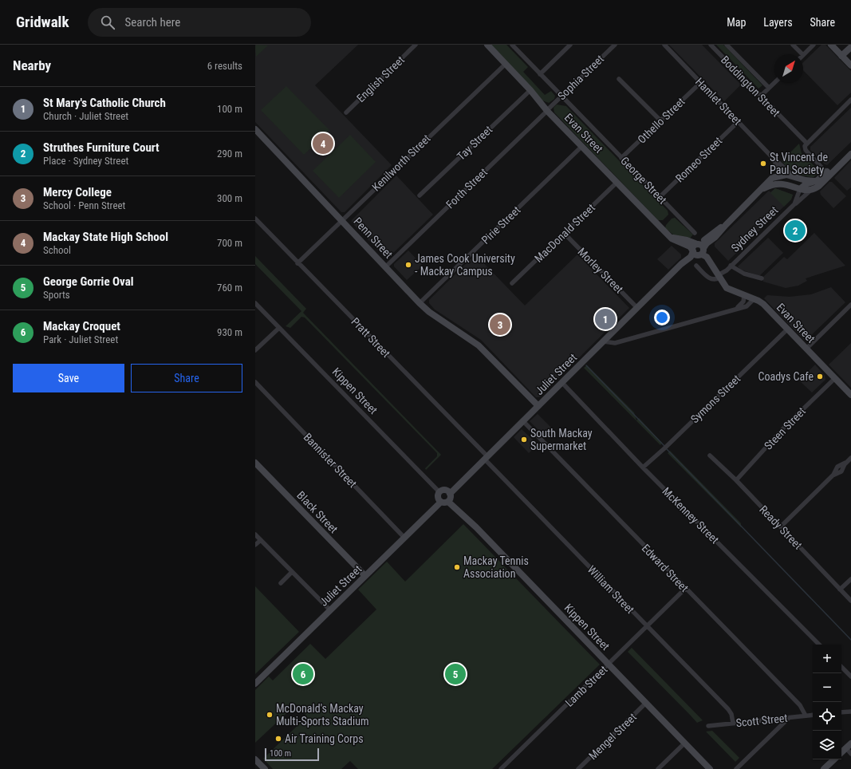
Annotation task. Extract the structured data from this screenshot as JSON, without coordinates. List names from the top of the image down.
{
  "streets": {
    "street": [
      "Sophia Street",
      "English Street",
      "Boddington Street",
      "Hamlet Street",
      "Othello Street",
      "Evan Street",
      "Tay Street",
      "Romeo Street",
      "Kenilworth Street",
      "George Street",
      "Forth Street",
      "Pirie Street",
      "Sydney Street",
      "MacDonald Street",
      "Penn Street",
      "Morley Street",
      "Pratt Street",
      "Juliet Street",
      "Kippen Street",
      "Symons Street",
      "Steen Street",
      "Bannister Street",
      "Black Street",
      "McKenney Street",
      "Ready Street",
      "Edward Street",
      "William Street",
      "Lamb Street",
      "Scott Street",
      "Mengel Street"
    ]
  },
  "crossings": [
    ["Sophia Street", "Evan Street"],
    ["Sophia Street", "George Street"],
    ["Sophia Street", "Forth Street"],
    ["Hamlet Street", "Othello Street"],
    ["Hamlet Street", "Romeo Street"],
    ["Hamlet Street", "Juliet Street"],
    ["Othello Street", "George Street"],
    ["Evan Street", "Tay Street"],
    ["Evan Street", "Kenilworth Street"],
    ["Evan Street", "Forth Street"],
    ["Evan Street", "Pirie Street"],
    ["Evan Street", "Sydney Street"],
    ["Evan Street", "MacDonald Street"],
    ["Evan Street", "Juliet Street"],
    ["Evan Street", "Symons Street"],
    ["Evan Street", "Steen Street"],
    ["Romeo Street", "George Street"],
    ["Kenilworth Street", "Penn Street"],
    ["Kenilworth Street", "Pratt Street"],
    ["Forth Street", "Penn Street"],
    ["Pirie Street", "Penn Street"],
    ["MacDonald Street", "Morley Street"],
    ["Penn Street", "Juliet Street"],
    ["Morley Street", "Juliet Street"],
    ["Pratt Street", "Juliet Street"],
    ["Pratt Street", "William Street"],
    ["Juliet Street", "Kippen Street"],
    ["Juliet Street", "Bannister Street"],
    ["Juliet Street", "Black Street"],
    ["Juliet Street", "McKenney Street"],
    ["Juliet Street", "Edward Street"],
    ["Juliet Street", "William Street"],
    ["Kippen Street", "Lamb Street"],
    ["Kippen Street", "Mengel Street"],
    ["Symons Street", "McKenney Street"],
    ["Steen Street", "Ready Street"],
    ["Edward Street", "Lamb Street"],
    ["Edward Street", "Scott Street"],
    ["William Street", "Lamb Street"],
    ["William Street", "Scott Street"]
  ],
  "places": [
    "St Vincent de Paul Society",
    "James Cook University - Mackay Campus",
    "Coadys Cafe",
    "South Mackay Supermarket",
    "Mackay Tennis Association",
    "McDonald's Mackay Multi-Sports Stadium",
    "Air Training Corps"
  ],
  "scale_bar": "100 m",
  "north": "top right",
  "page": {
    "header": "Gridwalk",
    "search": "Search here",
    "nav": ["Map", "Layers", "Share"],
    "heading": ["Nearby", "6 results"],
    "list": [
      {
        "mark": "1",
        "name": "St Mary's Catholic Church",
        "note": "Church · Juliet Street",
        "value": "100 m"
      },
      {
        "mark": "2",
        "name": "Struthes Furniture Court",
        "note": "Place · Sydney Street",
        "value": "290 m"
      },
      {
        "mark": "3",
        "name": "Mercy College",
        "note": "School · Penn Street",
        "value": "300 m"
      },
      {
        "mark": "4",
        "name": "Mackay State High School",
        "note": "School",
        "value": "700 m"
      },
      {
        "mark": "5",
        "name": "George Gorrie Oval",
        "note": "Sports",
        "value": "760 m"
      },
      {
        "mark": "6",
        "name": "Mackay Croquet",
        "note": "Park · Juliet Street",
        "value": "930 m"
      }
    ],
    "pins": [
      "4",
      "2",
      "1",
      "3",
      "5",
      "6"
    ],
    "buttons": ["Save", "Share"],
    "map_buttons": ["+", "−"],
    "scale": "100 m"
  }
}
